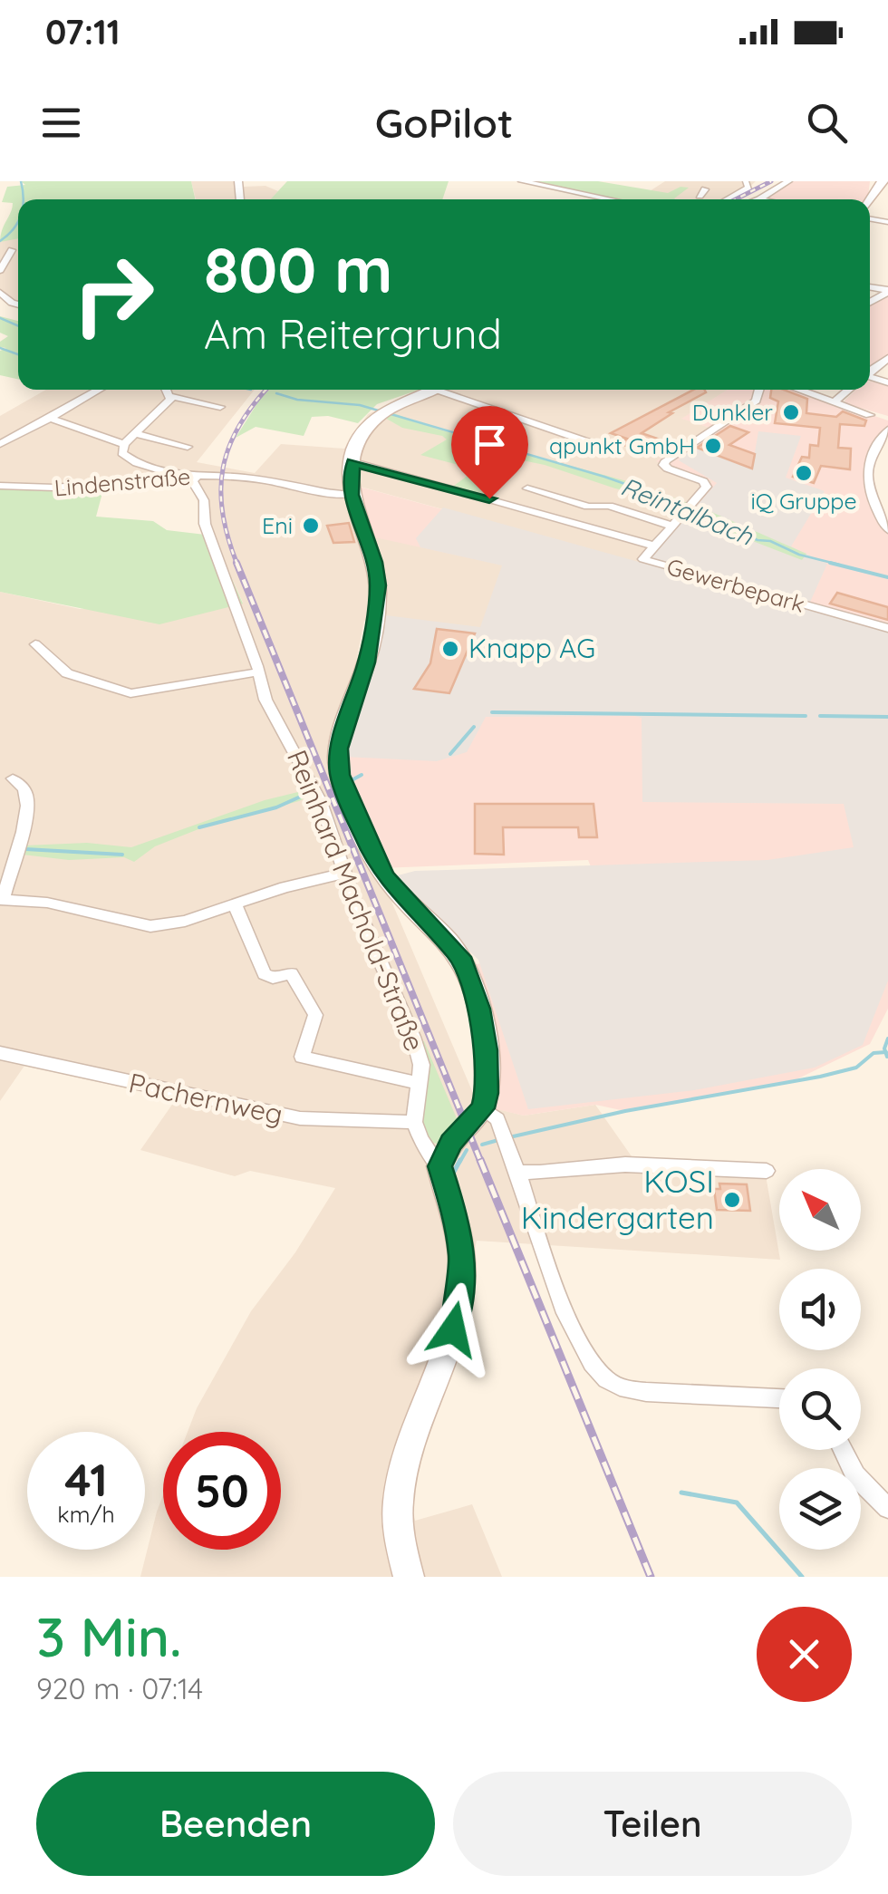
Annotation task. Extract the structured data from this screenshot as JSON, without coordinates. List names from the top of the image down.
{
  "streets": {
    "street": [
      "Lindenstraße",
      "Gewerbepark",
      "Reinhard Machold-Straße",
      "Pachernweg"
    ]
  },
  "crossings": [
    ["Lindenstraße", "Reinhard Machold-Straße"],
    ["Reinhard Machold-Straße", "Pachernweg"]
  ],
  "water": ["Reintalbach"],
  "places": [
    "Dunkler",
    "qpunkt GmbH",
    "iQ Gruppe",
    "Eni",
    "Knapp AG",
    "KOSI Kindergarten"
  ],
  "north": "top left",
  "page": {
    "status": "07:11",
    "header": "GoPilot",
    "turn": ["800 m", "Am Reitergrund"],
    "speed": "41 km/h",
    "limit": "50",
    "heading": ["3 Min.", "920 m · 07:14"],
    "buttons": ["Beenden", "Teilen"]
  }
}
